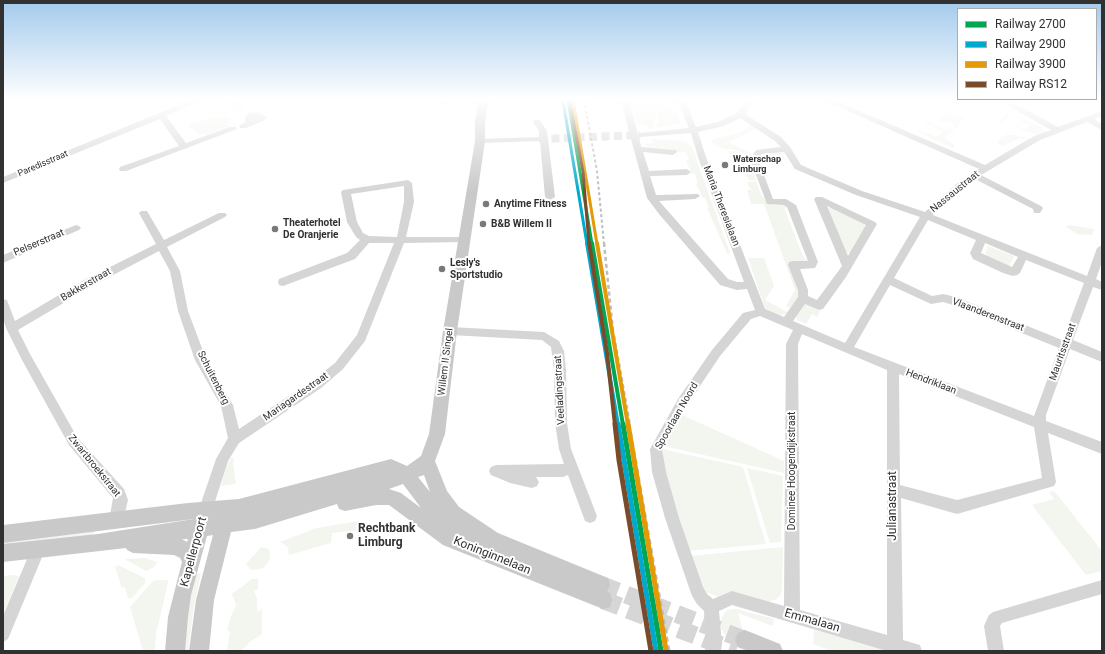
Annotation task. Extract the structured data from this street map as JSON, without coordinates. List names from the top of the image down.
{
  "streets": {
    "main road": ["Willem II Singel", "Kapellerpoort", "Koninginnelaan"],
    "street": [
      "Paredisstraat",
      "Nassaustraat",
      "Maria Theresialaan",
      "Pelserstraat",
      "Bakkerstraat",
      "Vlaanderenstraat",
      "Mauritsstraat",
      "Schuitenberg",
      "Hendriklaan",
      "Veeladingstraat",
      "Mariagardestraat",
      "Spoorlaan Noord",
      "Zwartbroekstraat",
      "Dominee Hoogendijkstraat",
      "Julianastraat",
      "Emmalaan"
    ]
  },
  "crossings": [
    ["Nassaustraat", "Vlaanderenstraat"],
    ["Nassaustraat", "Hendriklaan"],
    ["Maria Theresialaan", "Hendriklaan"],
    ["Maria Theresialaan", "Spoorlaan Noord"],
    ["Bakkerstraat", "Schuitenberg"],
    ["Bakkerstraat", "Zwartbroekstraat"],
    ["Vlaanderenstraat", "Mauritsstraat"],
    ["Mauritsstraat", "Hendriklaan"],
    ["Willem II Singel", "Veeladingstraat"],
    ["Willem II Singel", "Koninginnelaan"],
    ["Schuitenberg", "Mariagardestraat"],
    ["Hendriklaan", "Spoorlaan Noord"],
    ["Hendriklaan", "Dominee Hoogendijkstraat"],
    ["Hendriklaan", "Julianastraat"],
    ["Spoorlaan Noord", "Emmalaan"],
    ["Dominee Hoogendijkstraat", "Emmalaan"],
    ["Julianastraat", "Emmalaan"],
    ["Kapellerpoort", "Koninginnelaan"]
  ],
  "places": [
    "Waterschap Limburg",
    "Anytime Fitness",
    "B&B Willem II",
    "Theaterhotel De Oranjerie",
    "Lesly's Sportstudio",
    "Rechtbank Limburg"
  ],
  "lines": [
    "rail line 2700",
    "rail line 2900",
    "rail line 3900",
    "rail line RS12"
  ],
  "legend": [
    "Railway 2700",
    "Railway 2900",
    "Railway 3900",
    "Railway RS12"
  ]
}
